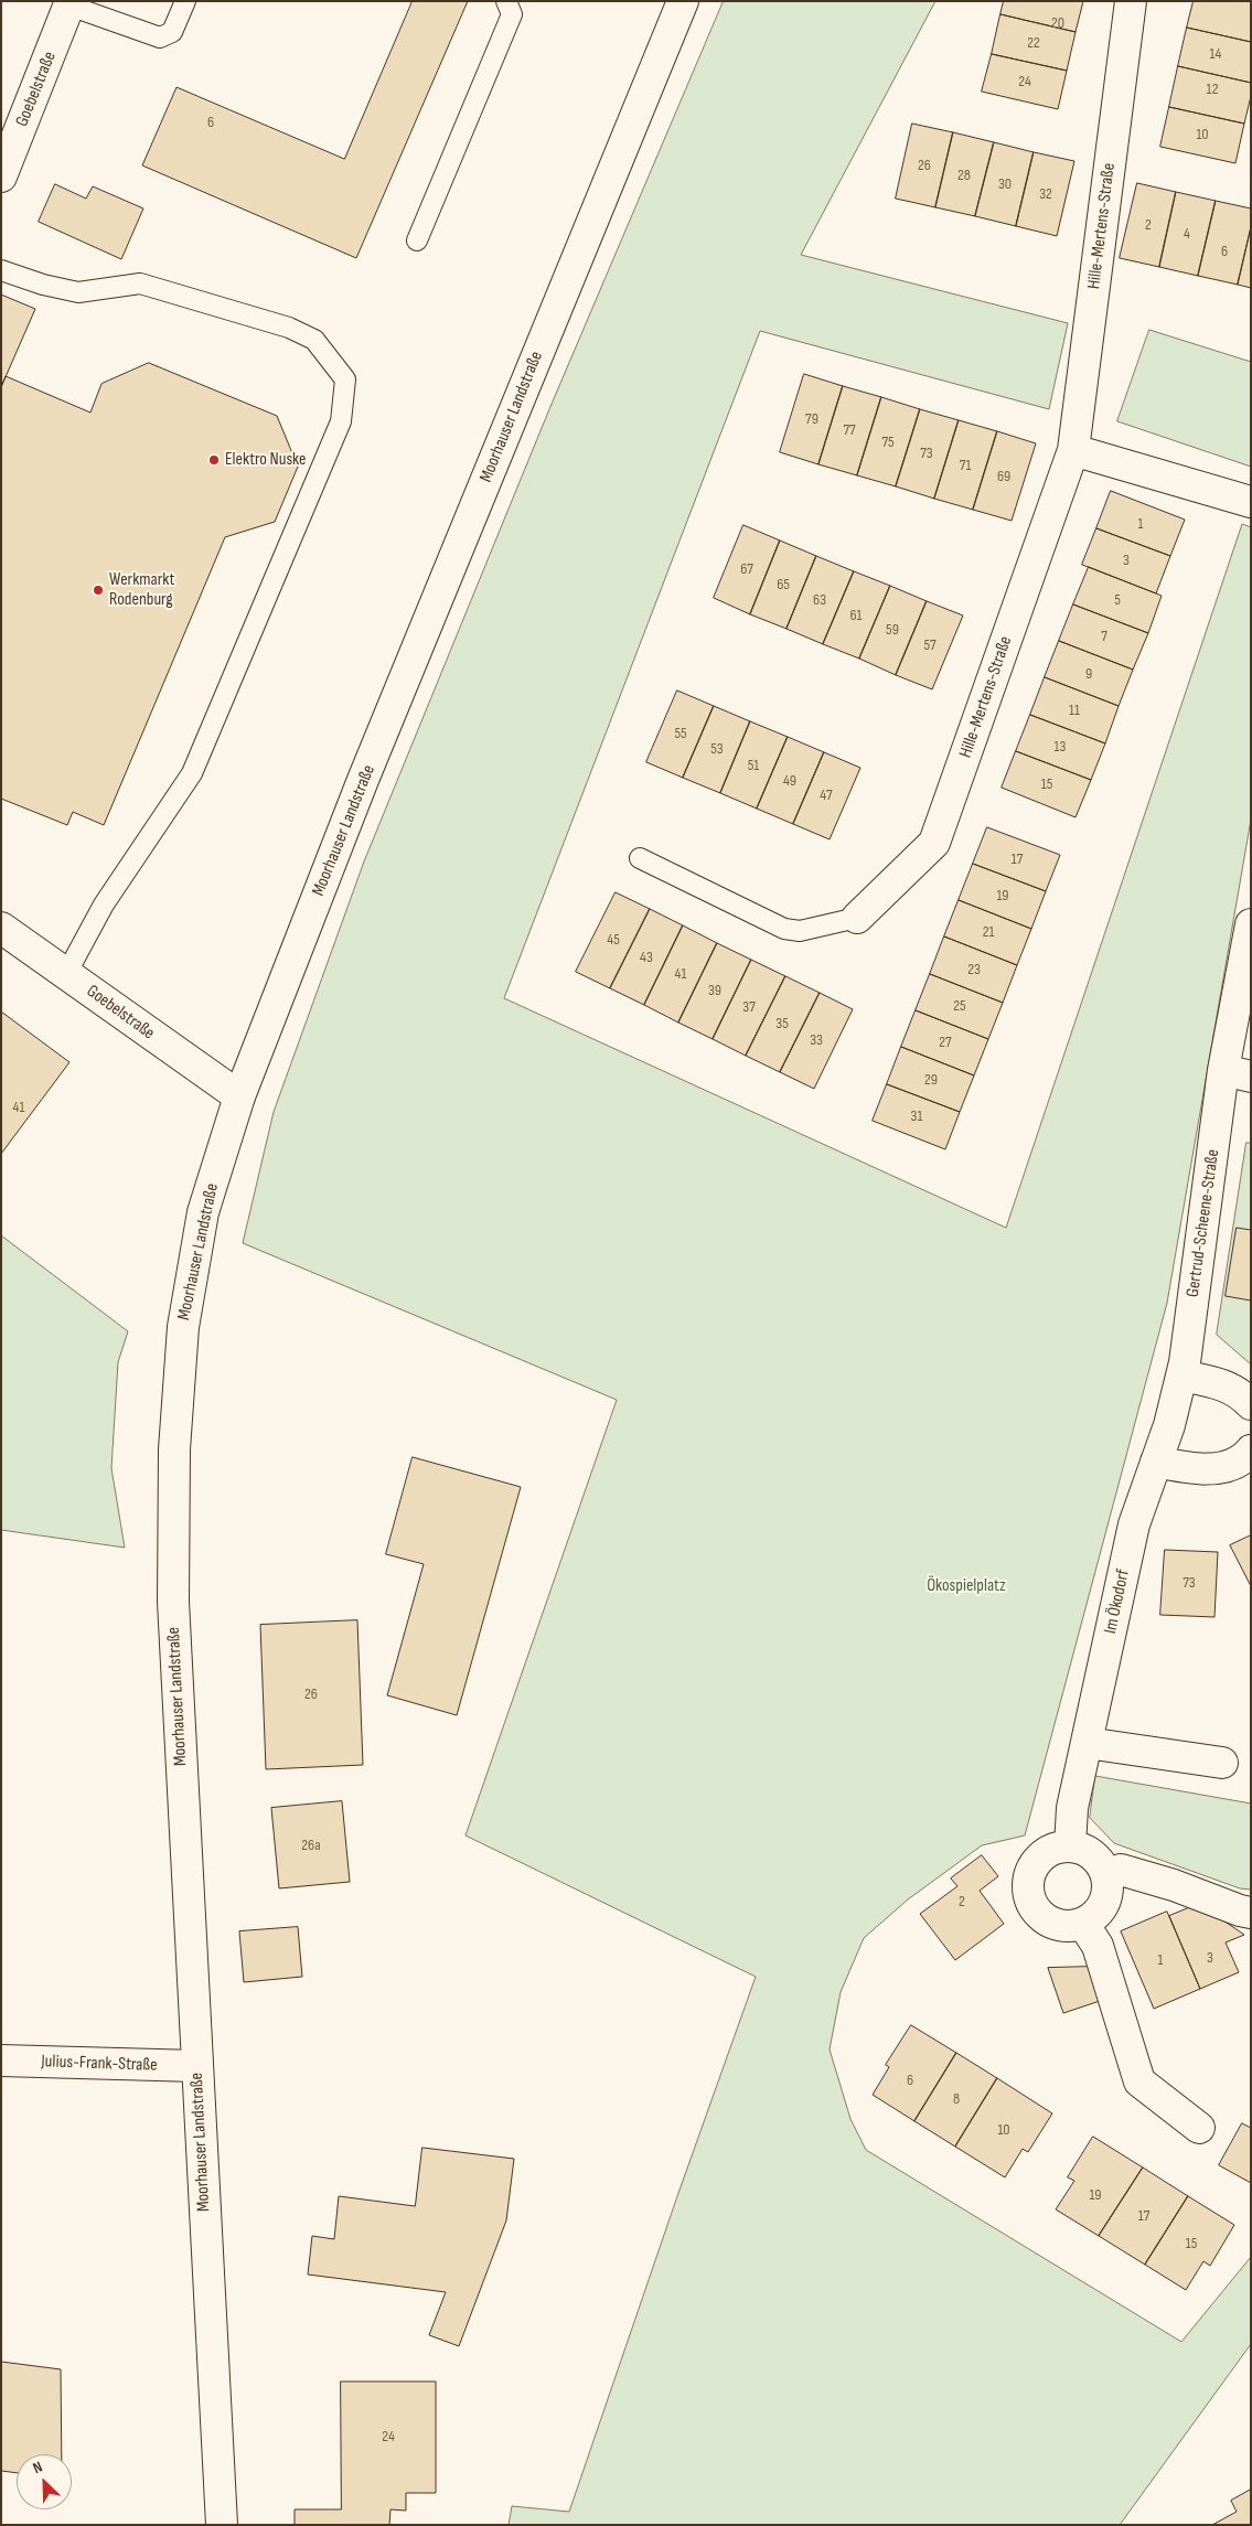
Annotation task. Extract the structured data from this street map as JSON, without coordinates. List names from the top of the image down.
{
  "streets": {
    "street": [
      "Goebelstraße",
      "Hille-Mertens-Straße",
      "Moorhauser Landstraße",
      "Gertrud-Scheene-Straße",
      "Im Ökodorf",
      "Julius-Frank-Straße"
    ]
  },
  "crossings": [
    ["Goebelstraße", "Moorhauser Landstraße"],
    ["Moorhauser Landstraße", "Julius-Frank-Straße"],
    ["Gertrud-Scheene-Straße", "Im Ökodorf"]
  ],
  "parks": ["Ökospielplatz"],
  "places": ["Elektro Nuske", "Werkmarkt Rodenburg"],
  "house_numbers": [
    "20",
    "22",
    "14",
    "24",
    "12",
    "6",
    "10",
    "26",
    "28",
    "30",
    "32",
    "2",
    "4",
    "6",
    "79",
    "77",
    "75",
    "73",
    "71",
    "69",
    "1",
    "3",
    "67",
    "65",
    "63",
    "5",
    "61",
    "59",
    "7",
    "57",
    "9",
    "11",
    "55",
    "13",
    "53",
    "51",
    "49",
    "15",
    "47",
    "17",
    "19",
    "21",
    "45",
    "43",
    "23",
    "41",
    "39",
    "25",
    "37",
    "35",
    "33",
    "27",
    "29",
    "41",
    "31",
    "73",
    "26",
    "26a",
    "2",
    "3",
    "1",
    "6",
    "8",
    "10",
    "19",
    "17",
    "15",
    "24"
  ],
  "north": "top left"
}
